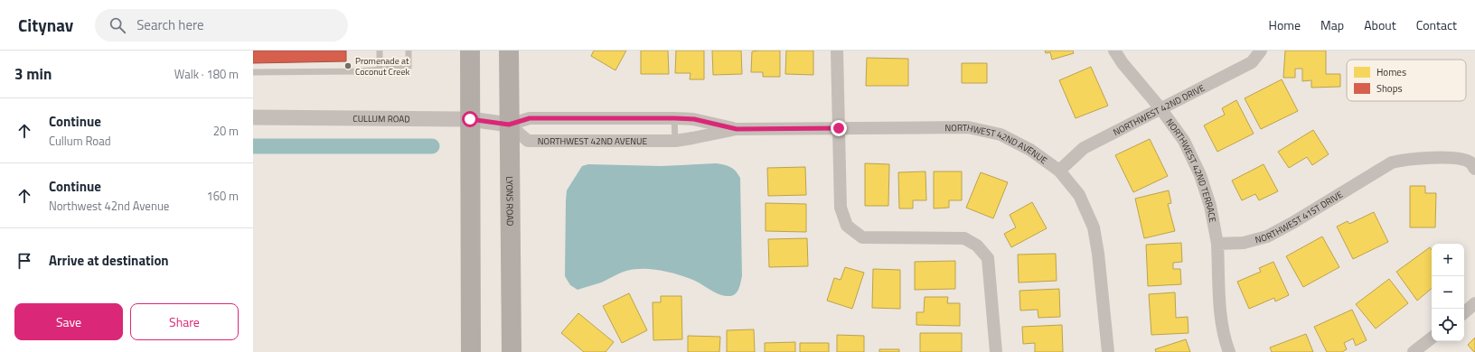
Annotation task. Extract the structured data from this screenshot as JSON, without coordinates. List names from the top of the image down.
{
  "streets": {
    "main road": ["LYONS ROAD"],
    "street": [
      "NORTHWEST 42ND DRIVE",
      "CULLUM ROAD",
      "NORTHWEST 42ND AVENUE",
      "NORTHWEST 42ND TERRACE",
      "NORTHWEST 41ST DRIVE"
    ]
  },
  "crossings": [
    ["NORTHWEST 42ND DRIVE", "NORTHWEST 42ND AVENUE"],
    ["NORTHWEST 42ND DRIVE", "NORTHWEST 42ND TERRACE"],
    ["CULLUM ROAD", "NORTHWEST 42ND AVENUE"],
    ["CULLUM ROAD", "LYONS ROAD"],
    ["NORTHWEST 42ND AVENUE", "LYONS ROAD"],
    ["NORTHWEST 42ND TERRACE", "NORTHWEST 41ST DRIVE"]
  ],
  "places": ["Promenade at Coconut Creek"],
  "legend": ["Homes", "Shops"],
  "page": {
    "header": "Citynav",
    "search": "Search here",
    "nav": [
      "Home",
      "Map",
      "About",
      "Contact"
    ],
    "heading": ["3 min", "Walk · 180 m"],
    "list": [
      ["Continue", "Cullum Road", "20 m"],
      ["Continue", "Northwest 42nd Avenue", "160 m"],
      "Arrive at destination"
    ],
    "map_buttons": ["+", "−"],
    "buttons": ["Save", "Share"]
  }
}
